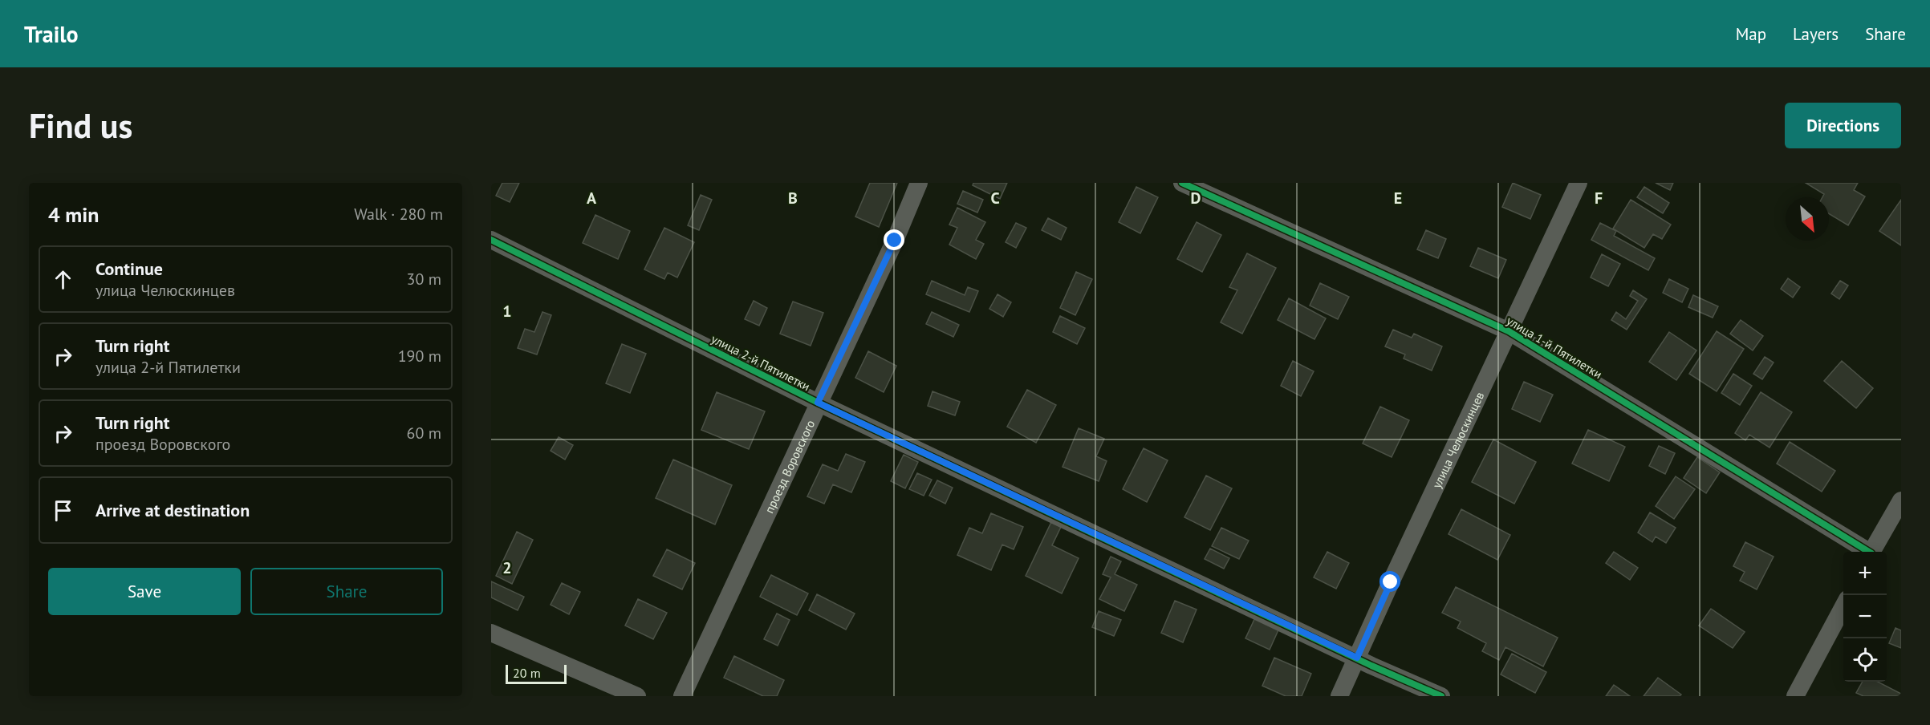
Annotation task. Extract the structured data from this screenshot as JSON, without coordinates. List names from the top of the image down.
{
  "streets": {
    "street": [
      "улица 1-й Пятилетки",
      "улица 2-й Пятилетки",
      "улица Челюскинцев",
      "проезд Воровского"
    ]
  },
  "crossings": [
    ["улица 1-й Пятилетки", "улица Челюскинцев"],
    ["улица 2-й Пятилетки", "улица Челюскинцев"],
    ["улица 2-й Пятилетки", "проезд Воровского"]
  ],
  "scale_bar": "20 m",
  "north": "bottom right",
  "page": {
    "header": "Trailo",
    "nav": ["Map", "Layers", "Share"],
    "buttons": [
      "Directions",
      ["Save", "Share"]
    ],
    "title": "Find us",
    "heading": ["4 min", "Walk · 280 m"],
    "list": [
      ["Continue", "улица Челюскинцев", "30 m"],
      ["Turn right", "улица 2-й Пятилетки", "190 m"],
      ["Turn right", "проезд Воровского", "60 m"],
      "Arrive at destination"
    ],
    "map_buttons": ["+", "−"],
    "scale": "20 m"
  },
  "grid": {
    "columns": [
      "A",
      "B",
      "C",
      "D",
      "E",
      "F"
    ],
    "rows": ["1", "2"]
  }
}
